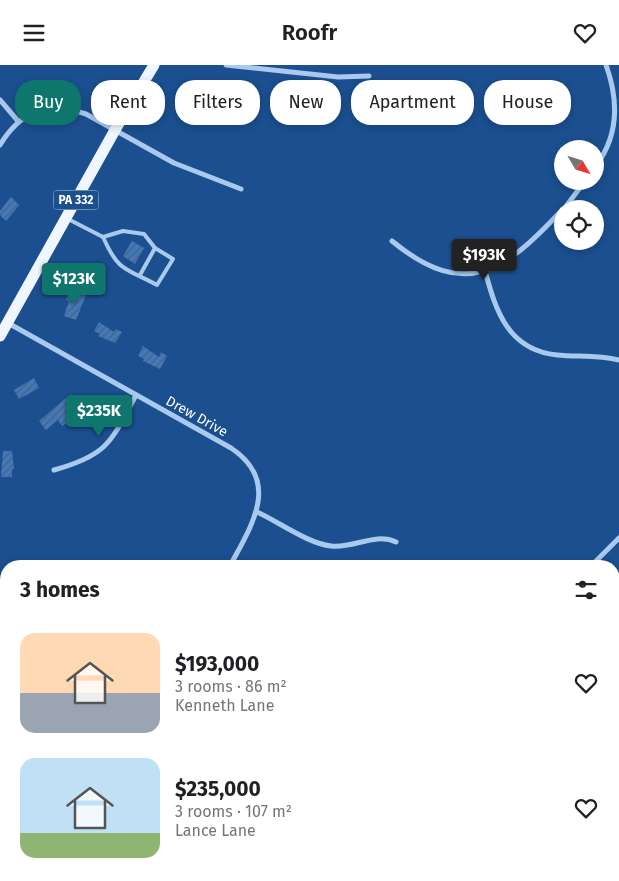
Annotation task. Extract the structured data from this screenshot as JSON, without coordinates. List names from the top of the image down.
{
  "streets": {
    "main road": ["PA 332"],
    "street": ["Drew Drive"]
  },
  "crossings": [
    ["PA 332", "Drew Drive"]
  ],
  "north": "bottom right",
  "page": {
    "header": "Roofr",
    "chip": [
      "Buy",
      "Rent",
      "Filters",
      "New",
      "Apartment",
      "House"
    ],
    "price": ["$193K", "$123K", "$235K"],
    "heading": "3 homes",
    "list": [
      {
        "name": "$193,000",
        "note": "3 rooms · 86 m² · Kenneth Lane"
      },
      {
        "name": "$235,000",
        "note": "3 rooms · 107 m² · Lance Lane"
      }
    ]
  }
}
